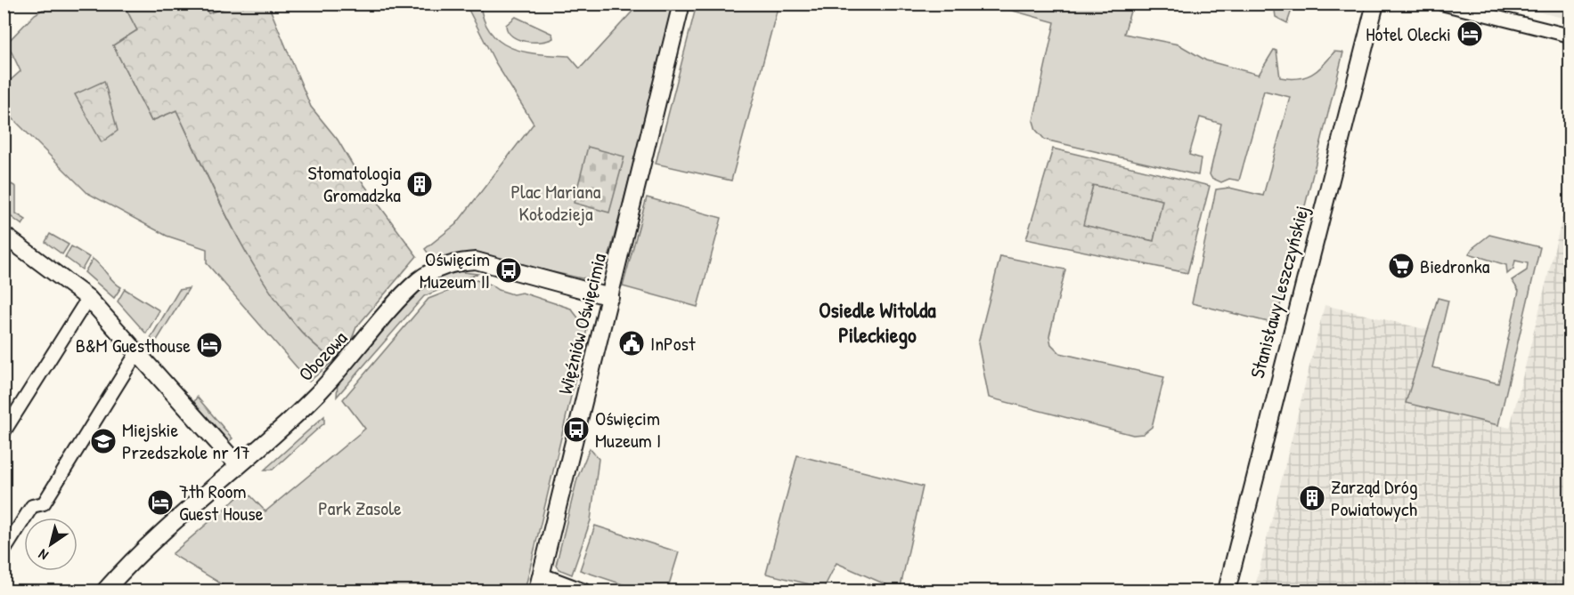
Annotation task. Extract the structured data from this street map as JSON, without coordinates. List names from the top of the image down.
{
  "streets": {
    "street": ["Stanisławy Leszczyńskiej", "Więźniów Oświęcimia", "Obozowa"]
  },
  "crossings": [
    ["Więźniów Oświęcimia", "Obozowa"]
  ],
  "districts": ["Osiedle Witolda Pileckiego"],
  "parks": ["Plac Mariana Kołodzieja", "Park Zasole"],
  "places": {
    "hotel": ["Hotel Olecki", "B&M Guesthouse", "7th Room Guest House"],
    "building": ["Stomatologia Gromadzka", "Zarząd Dróg Powiatowych"],
    "supermarket": ["Biedronka"],
    "bus stop": ["Oświęcim Muzeum II", "Oświęcim Muzeum I"],
    "public building": ["InPost"],
    "school or university": ["Miejskie Przedszkole nr 17"]
  },
  "north": "bottom left"
}
